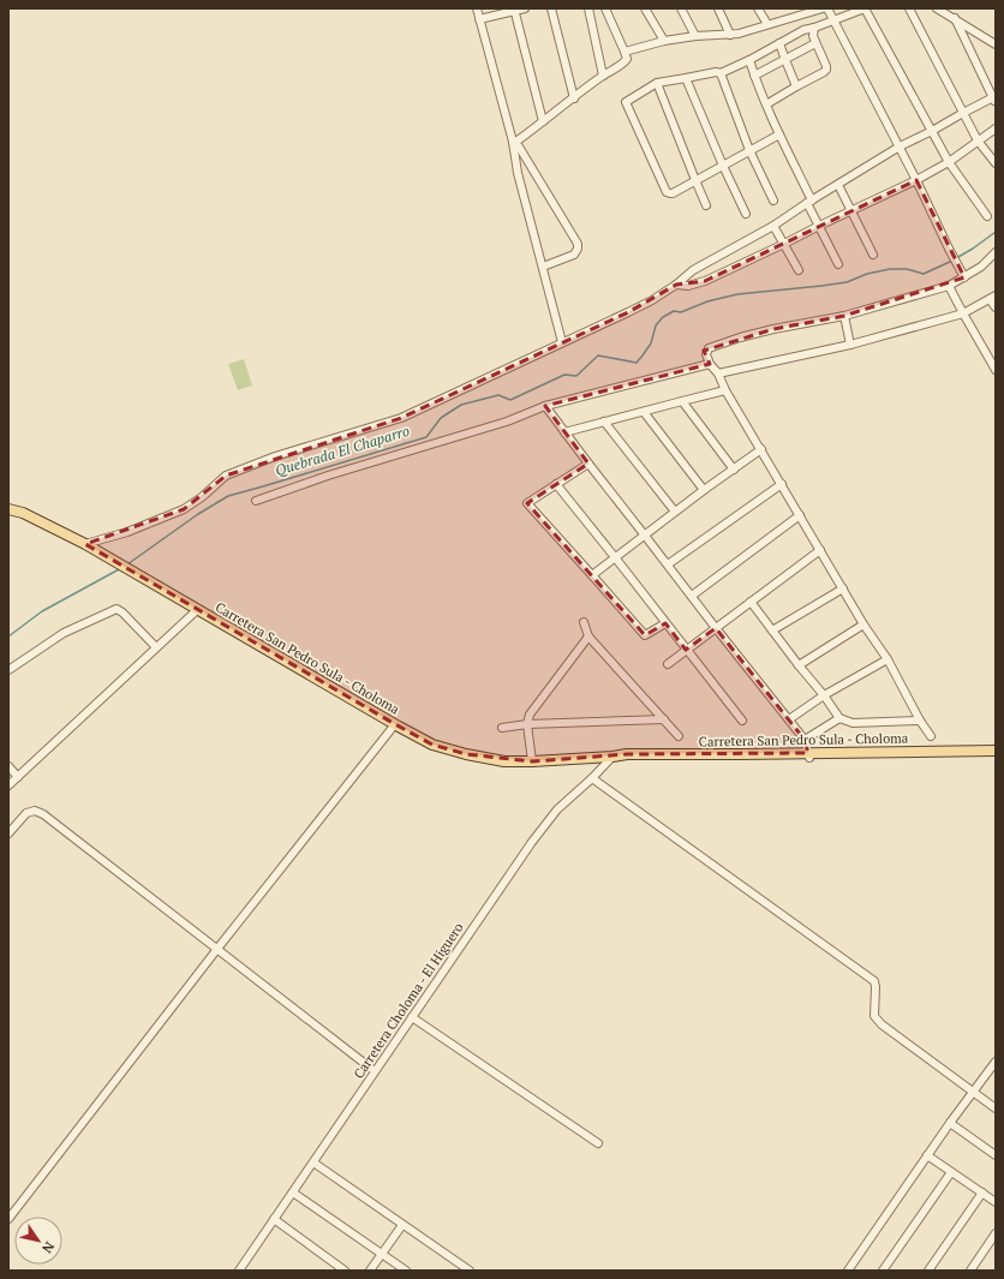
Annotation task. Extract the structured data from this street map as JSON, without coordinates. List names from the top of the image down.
{
  "streets": {
    "main road": ["Carretera San Pedro Sula - Choloma"],
    "street": ["Carretera Choloma - El Higuero"]
  },
  "crossings": [
    ["Carretera San Pedro Sula - Choloma", "Carretera Choloma - El Higuero"]
  ],
  "water": ["Quebrada El Chaparro"],
  "north": "bottom right"
}
